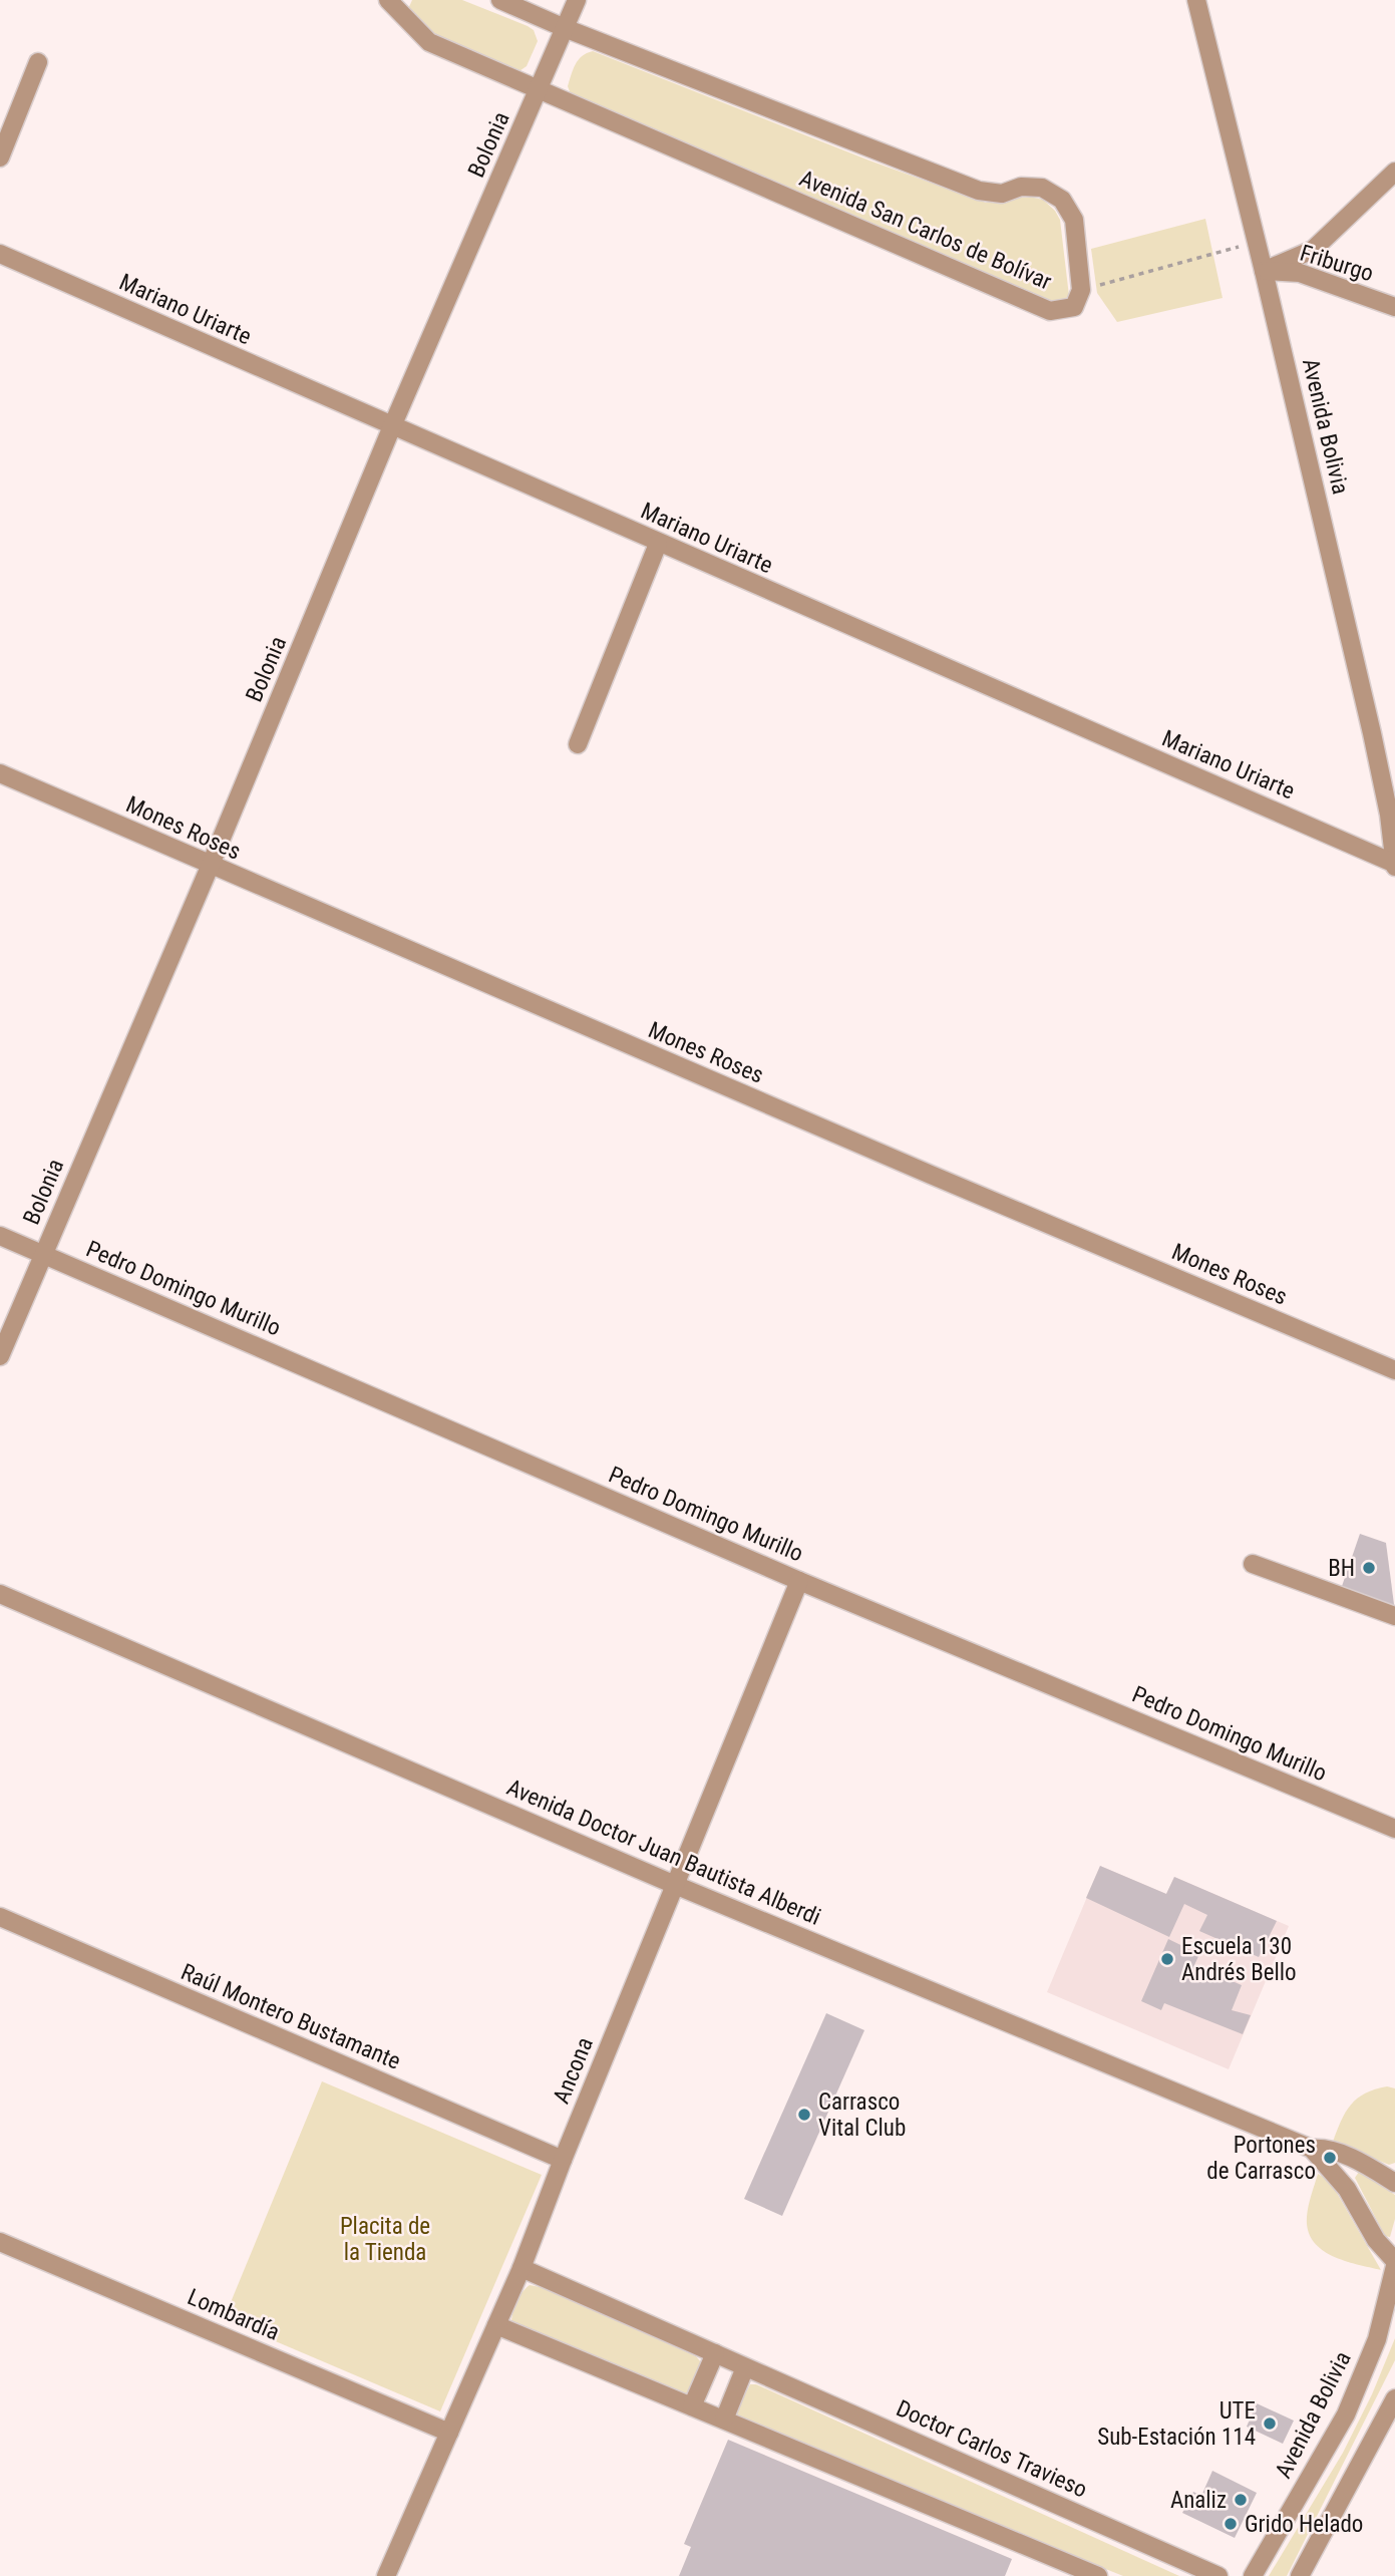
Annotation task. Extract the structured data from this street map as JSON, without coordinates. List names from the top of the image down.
{
  "streets": {
    "street": [
      "Bolonia",
      "Avenida San Carlos de Bolívar",
      "Friburgo",
      "Mariano Uriarte",
      "Avenida Bolivia",
      "Mones Roses",
      "Pedro Domingo Murillo",
      "Avenida Doctor Juan Bautista Alberdi",
      "Raúl Montero Bustamante",
      "Ancona",
      "Lombardía",
      "Doctor Carlos Travieso"
    ]
  },
  "crossings": [
    ["Bolonia", "Avenida San Carlos de Bolívar"],
    ["Bolonia", "Mariano Uriarte"],
    ["Bolonia", "Mones Roses"],
    ["Bolonia", "Pedro Domingo Murillo"],
    ["Friburgo", "Avenida Bolivia"],
    ["Mariano Uriarte", "Avenida Bolivia"],
    ["Pedro Domingo Murillo", "Ancona"],
    ["Avenida Doctor Juan Bautista Alberdi", "Ancona"],
    ["Raúl Montero Bustamante", "Ancona"],
    ["Ancona", "Lombardía"],
    ["Ancona", "Doctor Carlos Travieso"]
  ],
  "parks": ["Placita de la Tienda"],
  "places": [
    "BH",
    "Escuela 130 Andrés Bello",
    "Carrasco Vital Club",
    "Portones de Carrasco",
    "UTE Sub-Estación 114",
    "Analiz",
    "Grido Helado"
  ]
}
